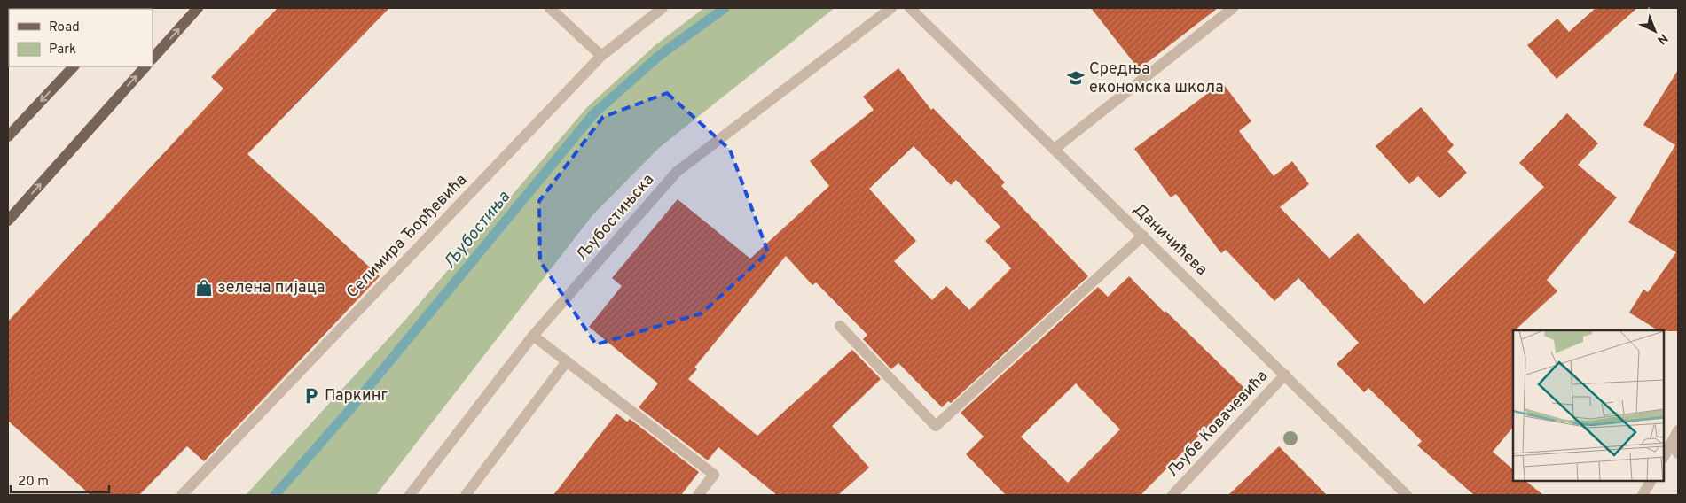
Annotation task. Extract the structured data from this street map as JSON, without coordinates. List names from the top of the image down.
{
  "streets": {
    "street": [
      "Љубостињска",
      "Селимира Ђорђевића",
      "Даничићева",
      "Љубе Ковачевића"
    ]
  },
  "crossings": [
    ["Даничићева", "Љубе Ковачевића"]
  ],
  "water": ["Љубостиња"],
  "places": {
    "school or university": ["Средња економска школа"],
    "shop": ["зелена пијаца"],
    "parking": ["Паркинг"]
  },
  "legend": ["Road", "Park"],
  "scale_bar": "20 m",
  "north": "bottom right"
}
